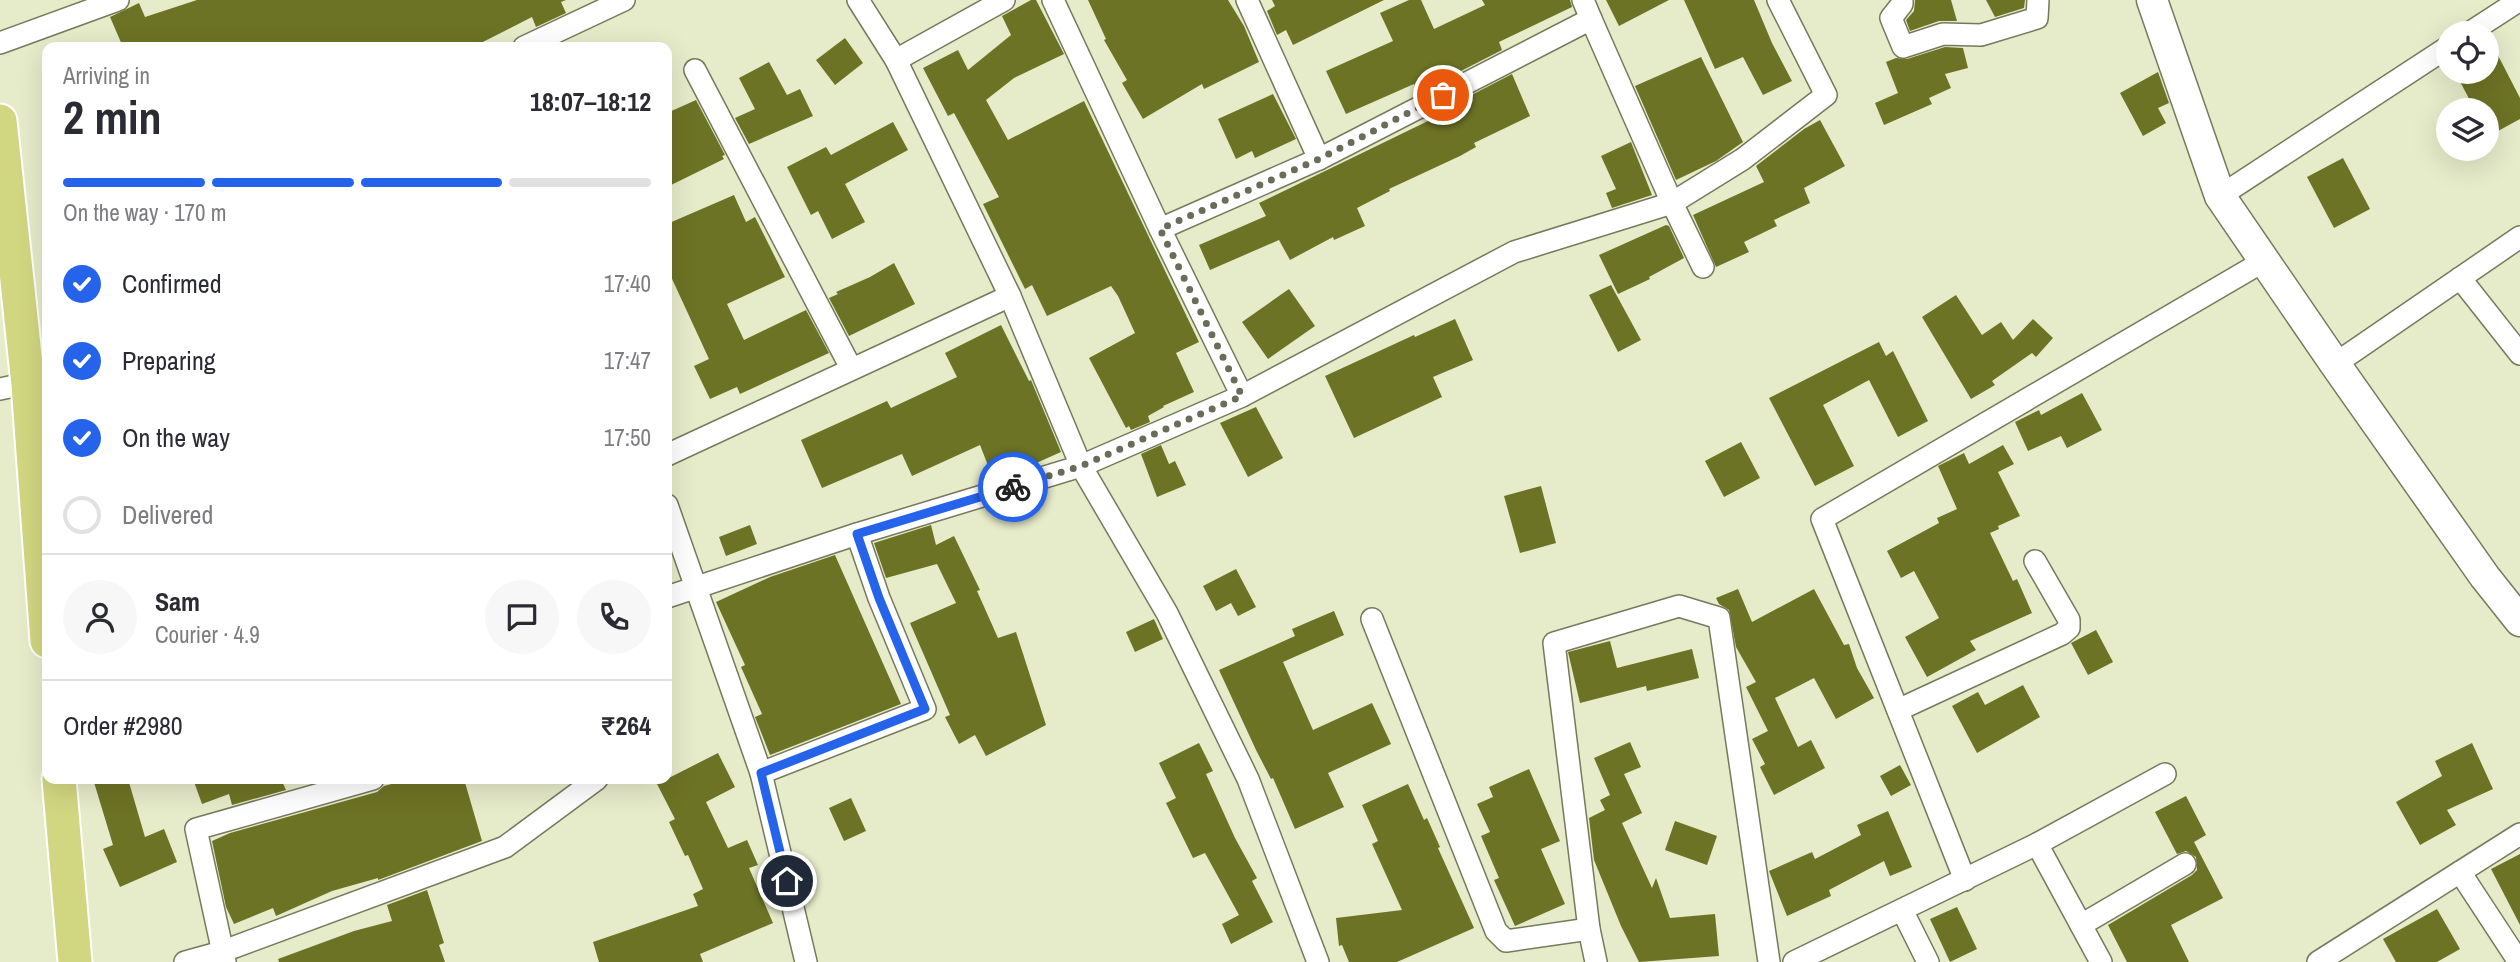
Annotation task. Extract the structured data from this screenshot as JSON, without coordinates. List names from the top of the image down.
{
  "page": {
    "heading": ["2 min", "Arriving in", "18:07–18:12"],
    "panel": [
      "Sam",
      "Courier · 4.9",
      "Order #2980",
      "₹264"
    ],
    "bar": "On the way · 170 m",
    "list": [
      ["Confirmed", "17:40"],
      ["Preparing", "17:47"],
      ["On the way", "17:50"],
      "Delivered"
    ]
  }
}
